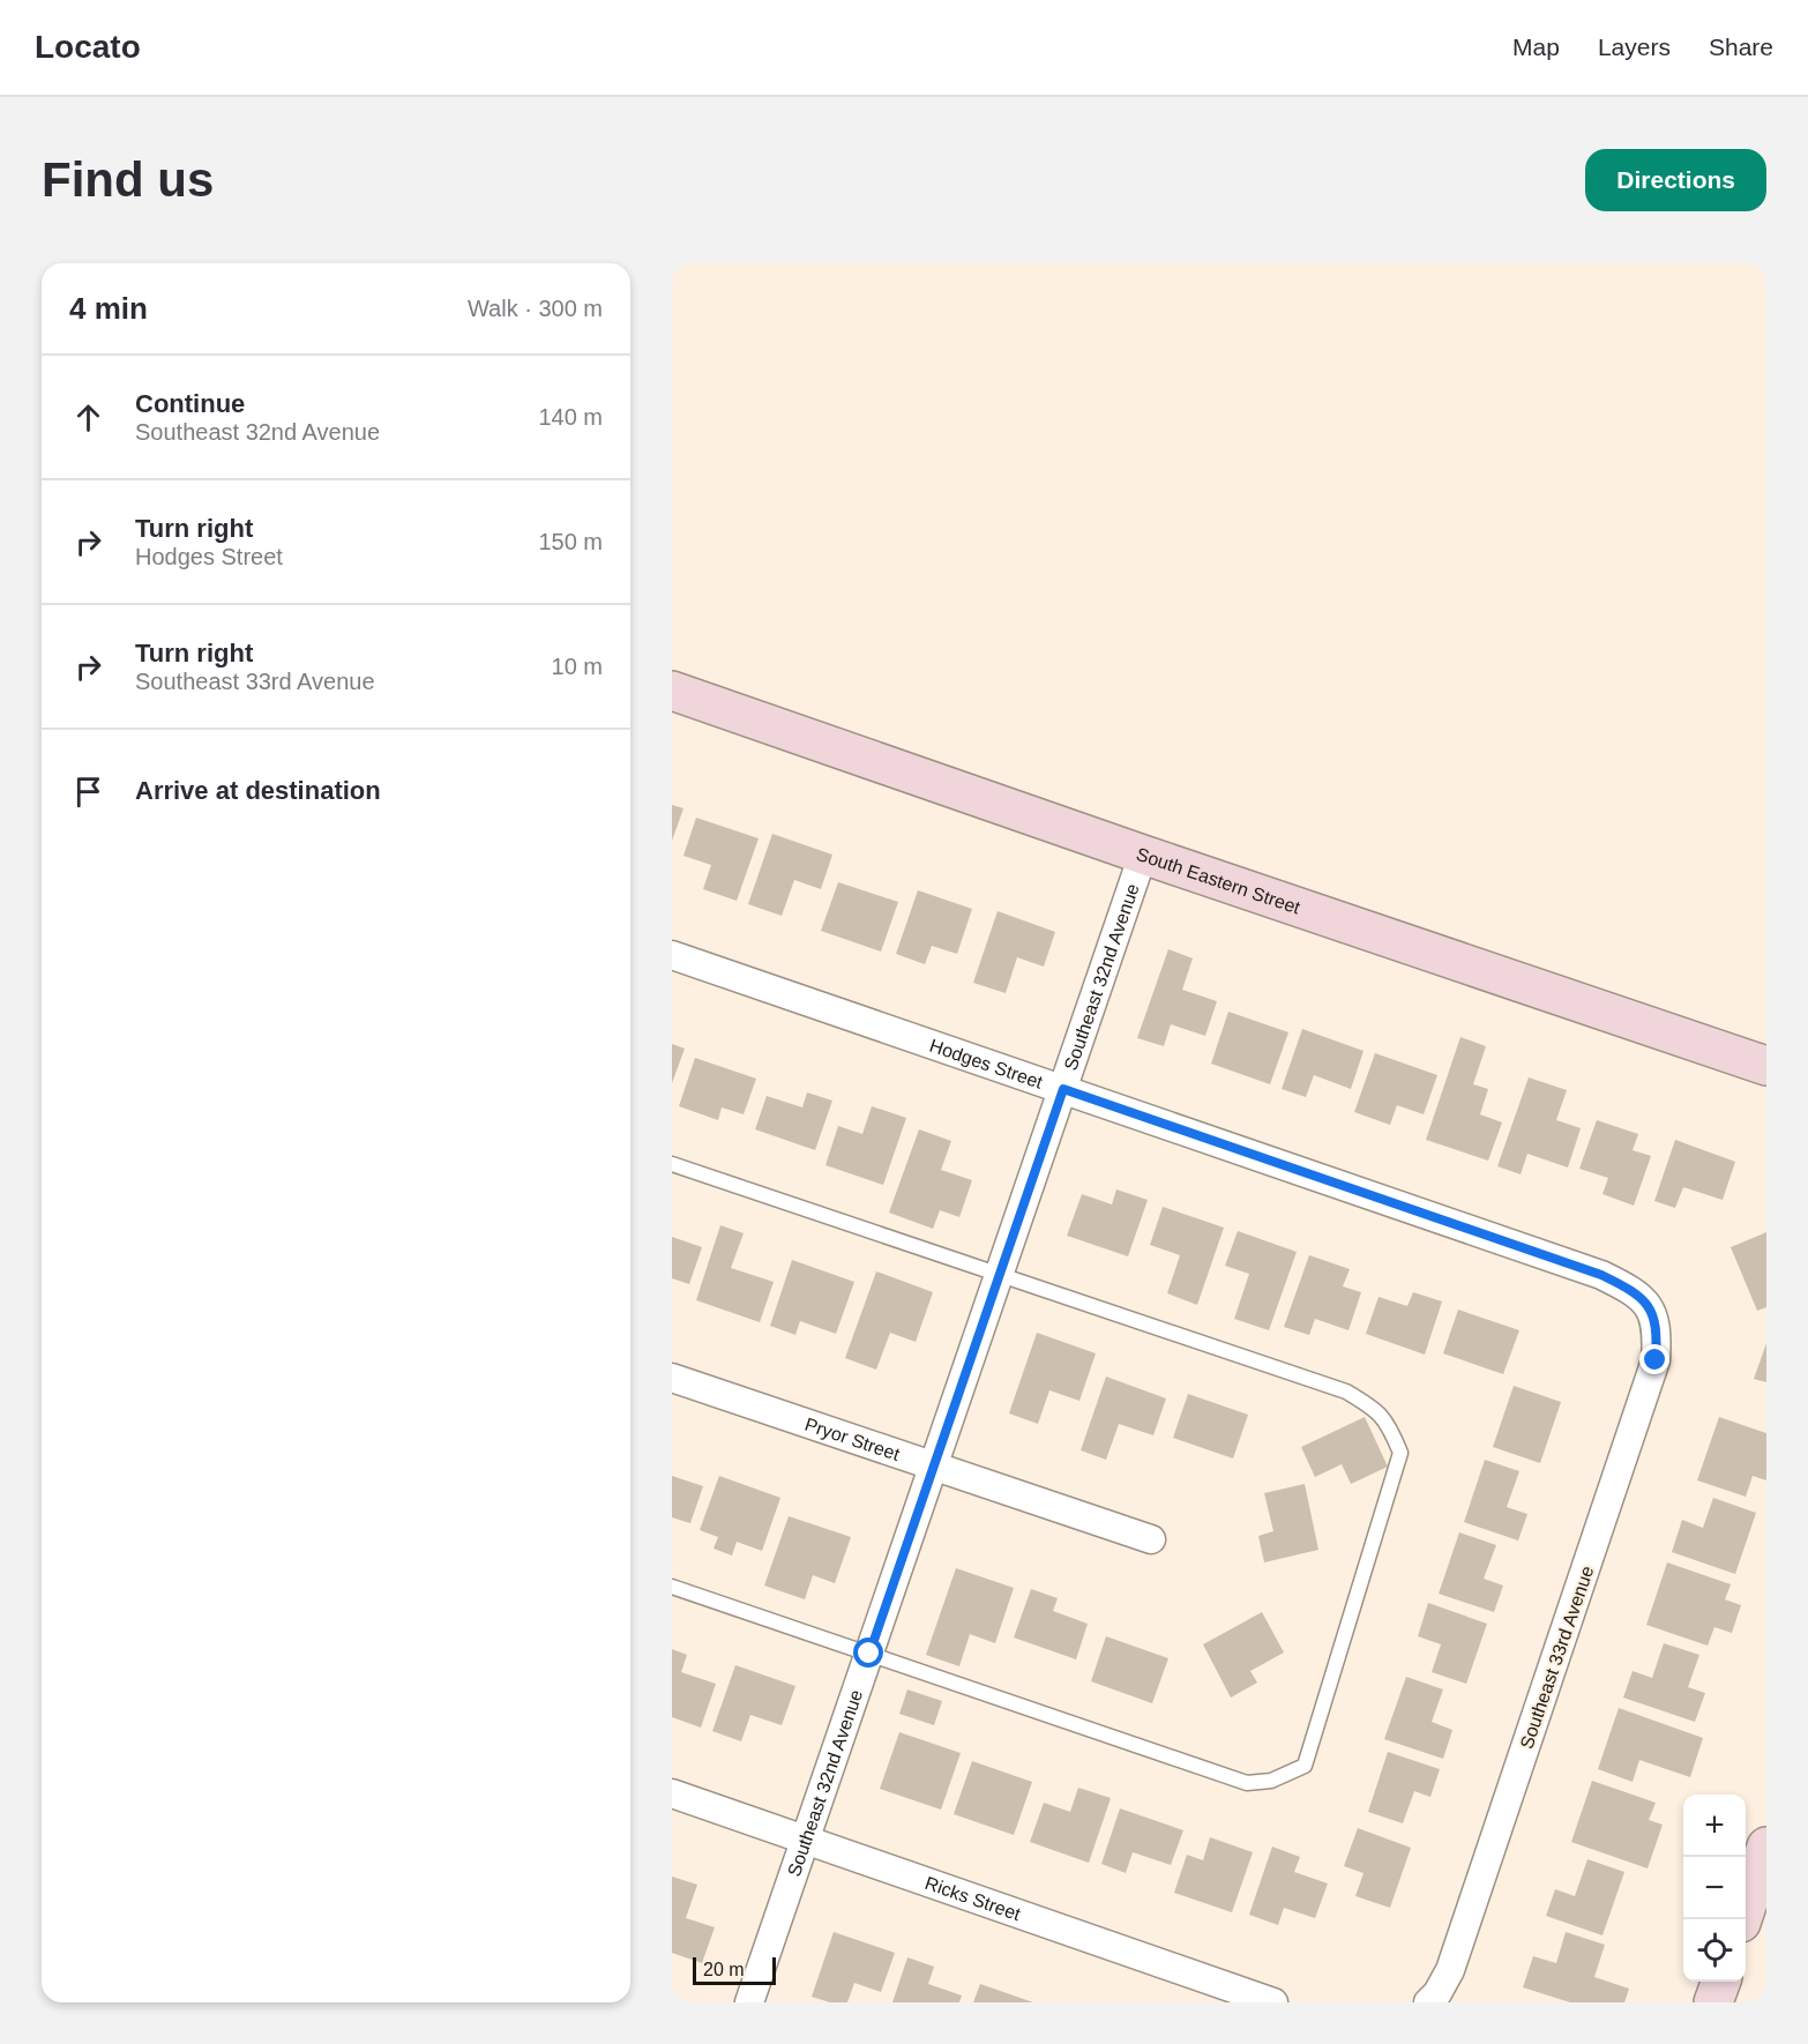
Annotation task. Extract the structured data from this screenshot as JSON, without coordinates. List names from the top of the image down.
{
  "streets": {
    "main road": ["South Eastern Street"],
    "street": [
      "Southeast 32nd Avenue",
      "Hodges Street",
      "Pryor Street",
      "Southeast 33rd Avenue",
      "Ricks Street"
    ]
  },
  "crossings": [
    ["South Eastern Street", "Southeast 32nd Avenue"],
    ["Southeast 32nd Avenue", "Hodges Street"],
    ["Southeast 32nd Avenue", "Pryor Street"],
    ["Southeast 32nd Avenue", "Ricks Street"],
    ["Hodges Street", "Southeast 33rd Avenue"]
  ],
  "scale_bar": "20 m",
  "page": {
    "header": "Locato",
    "nav": ["Map", "Layers", "Share"],
    "buttons": "Directions",
    "title": "Find us",
    "heading": ["4 min", "Walk · 300 m"],
    "list": [
      ["Continue", "Southeast 32nd Avenue", "140 m"],
      ["Turn right", "Hodges Street", "150 m"],
      ["Turn right", "Southeast 33rd Avenue", "10 m"],
      "Arrive at destination"
    ],
    "map_buttons": ["+", "−"],
    "scale": "20 m"
  }
}
